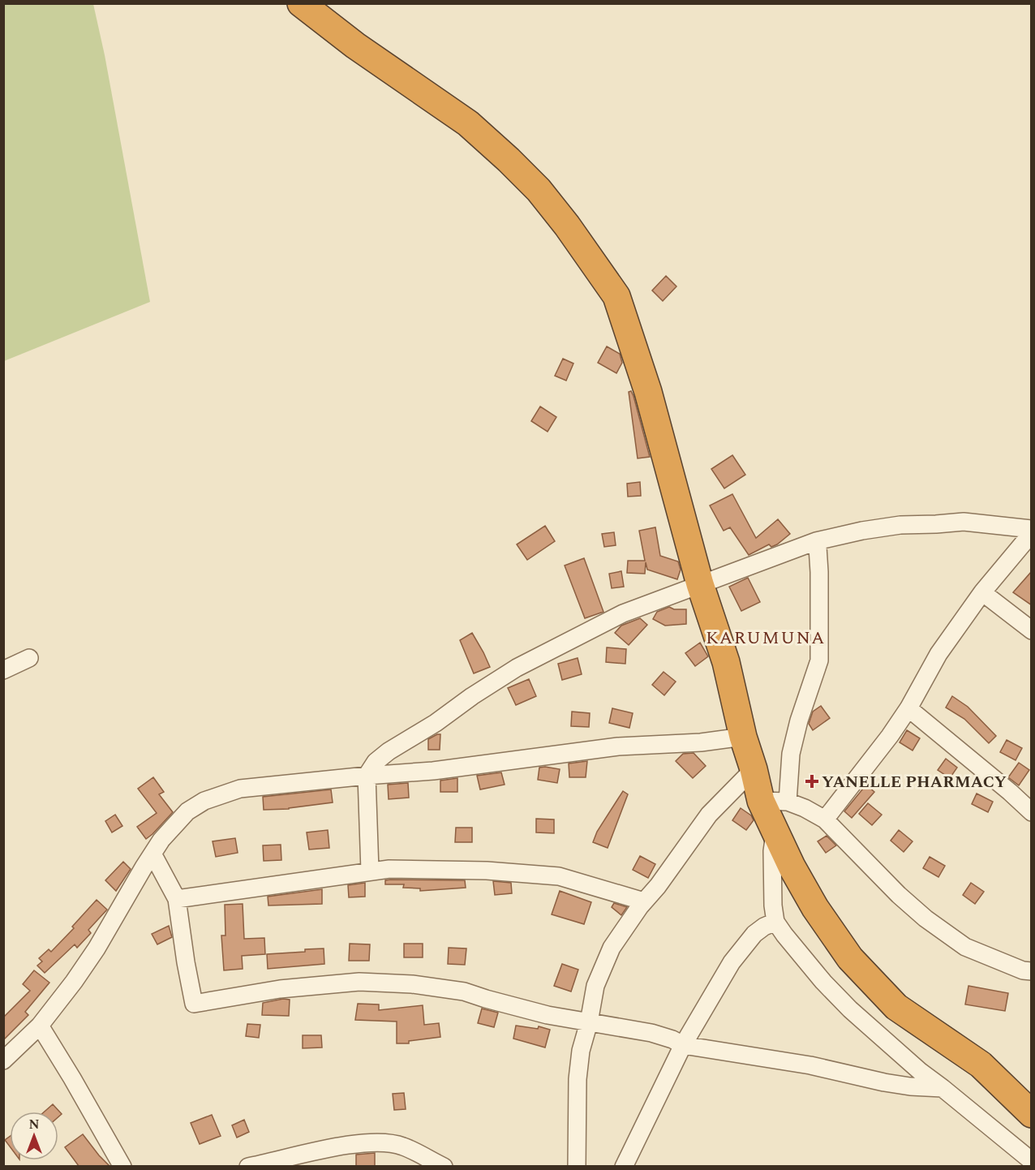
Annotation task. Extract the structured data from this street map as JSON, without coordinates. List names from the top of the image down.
{
  "districts": ["KARUMUNA"],
  "places": {
    "health": ["YANELLE PHARMACY"]
  },
  "north": "top"
}
